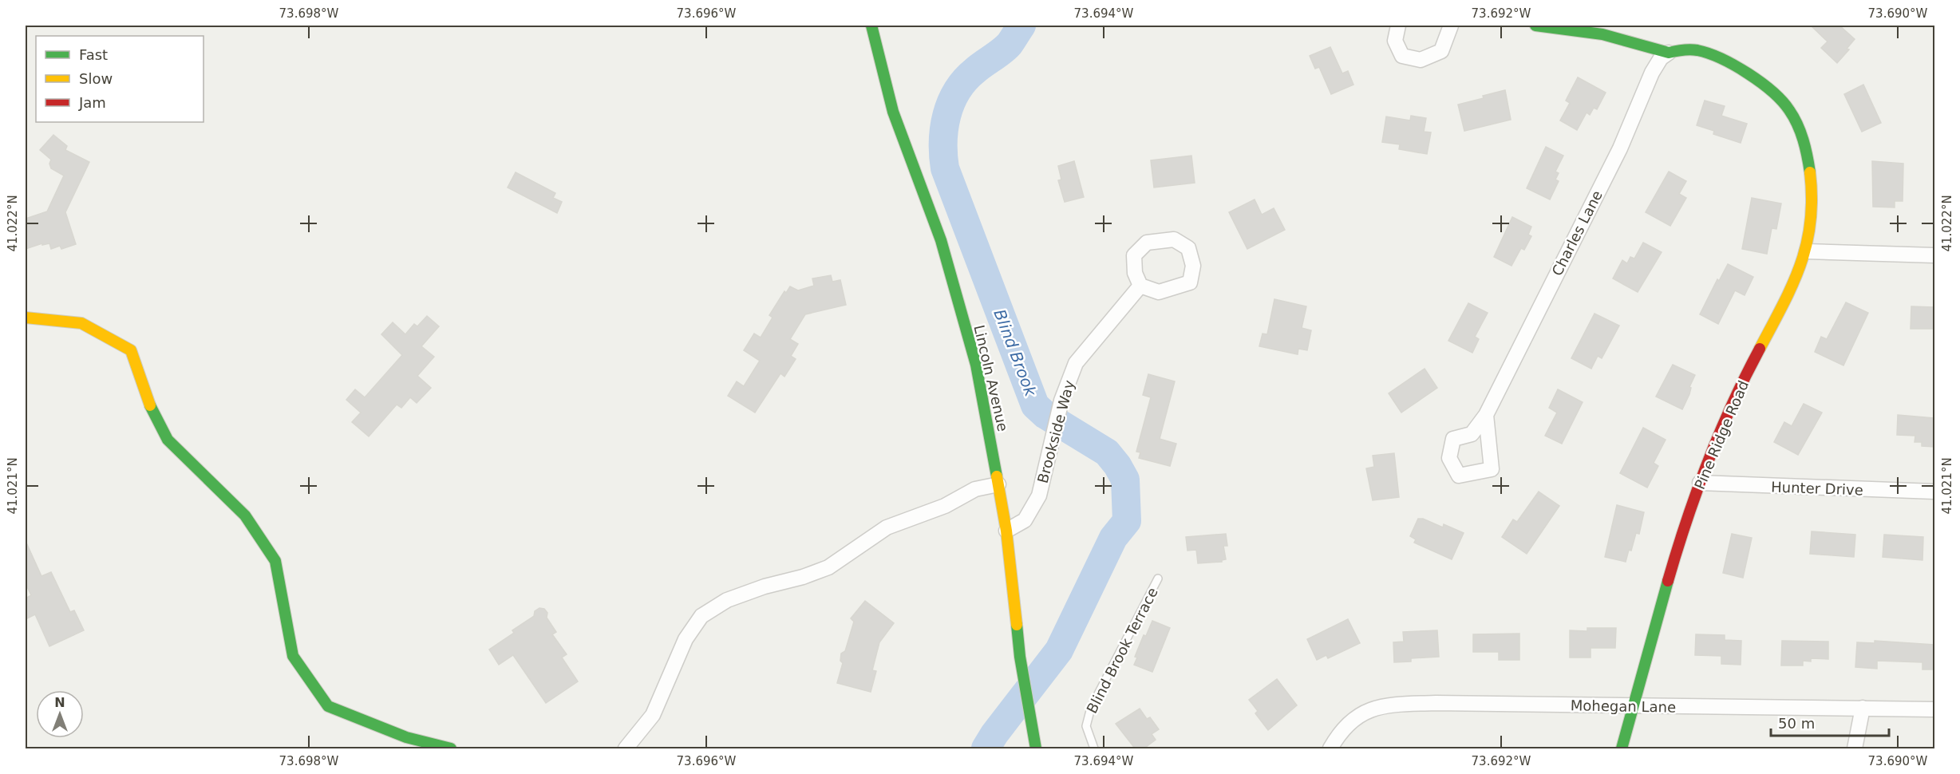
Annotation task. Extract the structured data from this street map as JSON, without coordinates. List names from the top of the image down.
{
  "streets": {
    "street": [
      "Charles Lane",
      "Lincoln Avenue",
      "Brookside Way",
      "Pine Ridge Road",
      "Hunter Drive",
      "Mohegan Lane"
    ],
    "lane": ["Blind Brook Terrace"]
  },
  "crossings": [
    ["Charles Lane", "Pine Ridge Road"],
    ["Lincoln Avenue", "Brookside Way"],
    ["Pine Ridge Road", "Hunter Drive"],
    ["Pine Ridge Road", "Mohegan Lane"]
  ],
  "water": ["Blind Brook"],
  "legend": ["Fast", "Slow", "Jam"],
  "scale_bar": "50 m",
  "north": "top",
  "coordinates": [
    "73.698°W",
    "73.696°W",
    "73.694°W",
    "73.692°W",
    "73.690°W",
    "41.022°N",
    "41.021°N"
  ]
}
